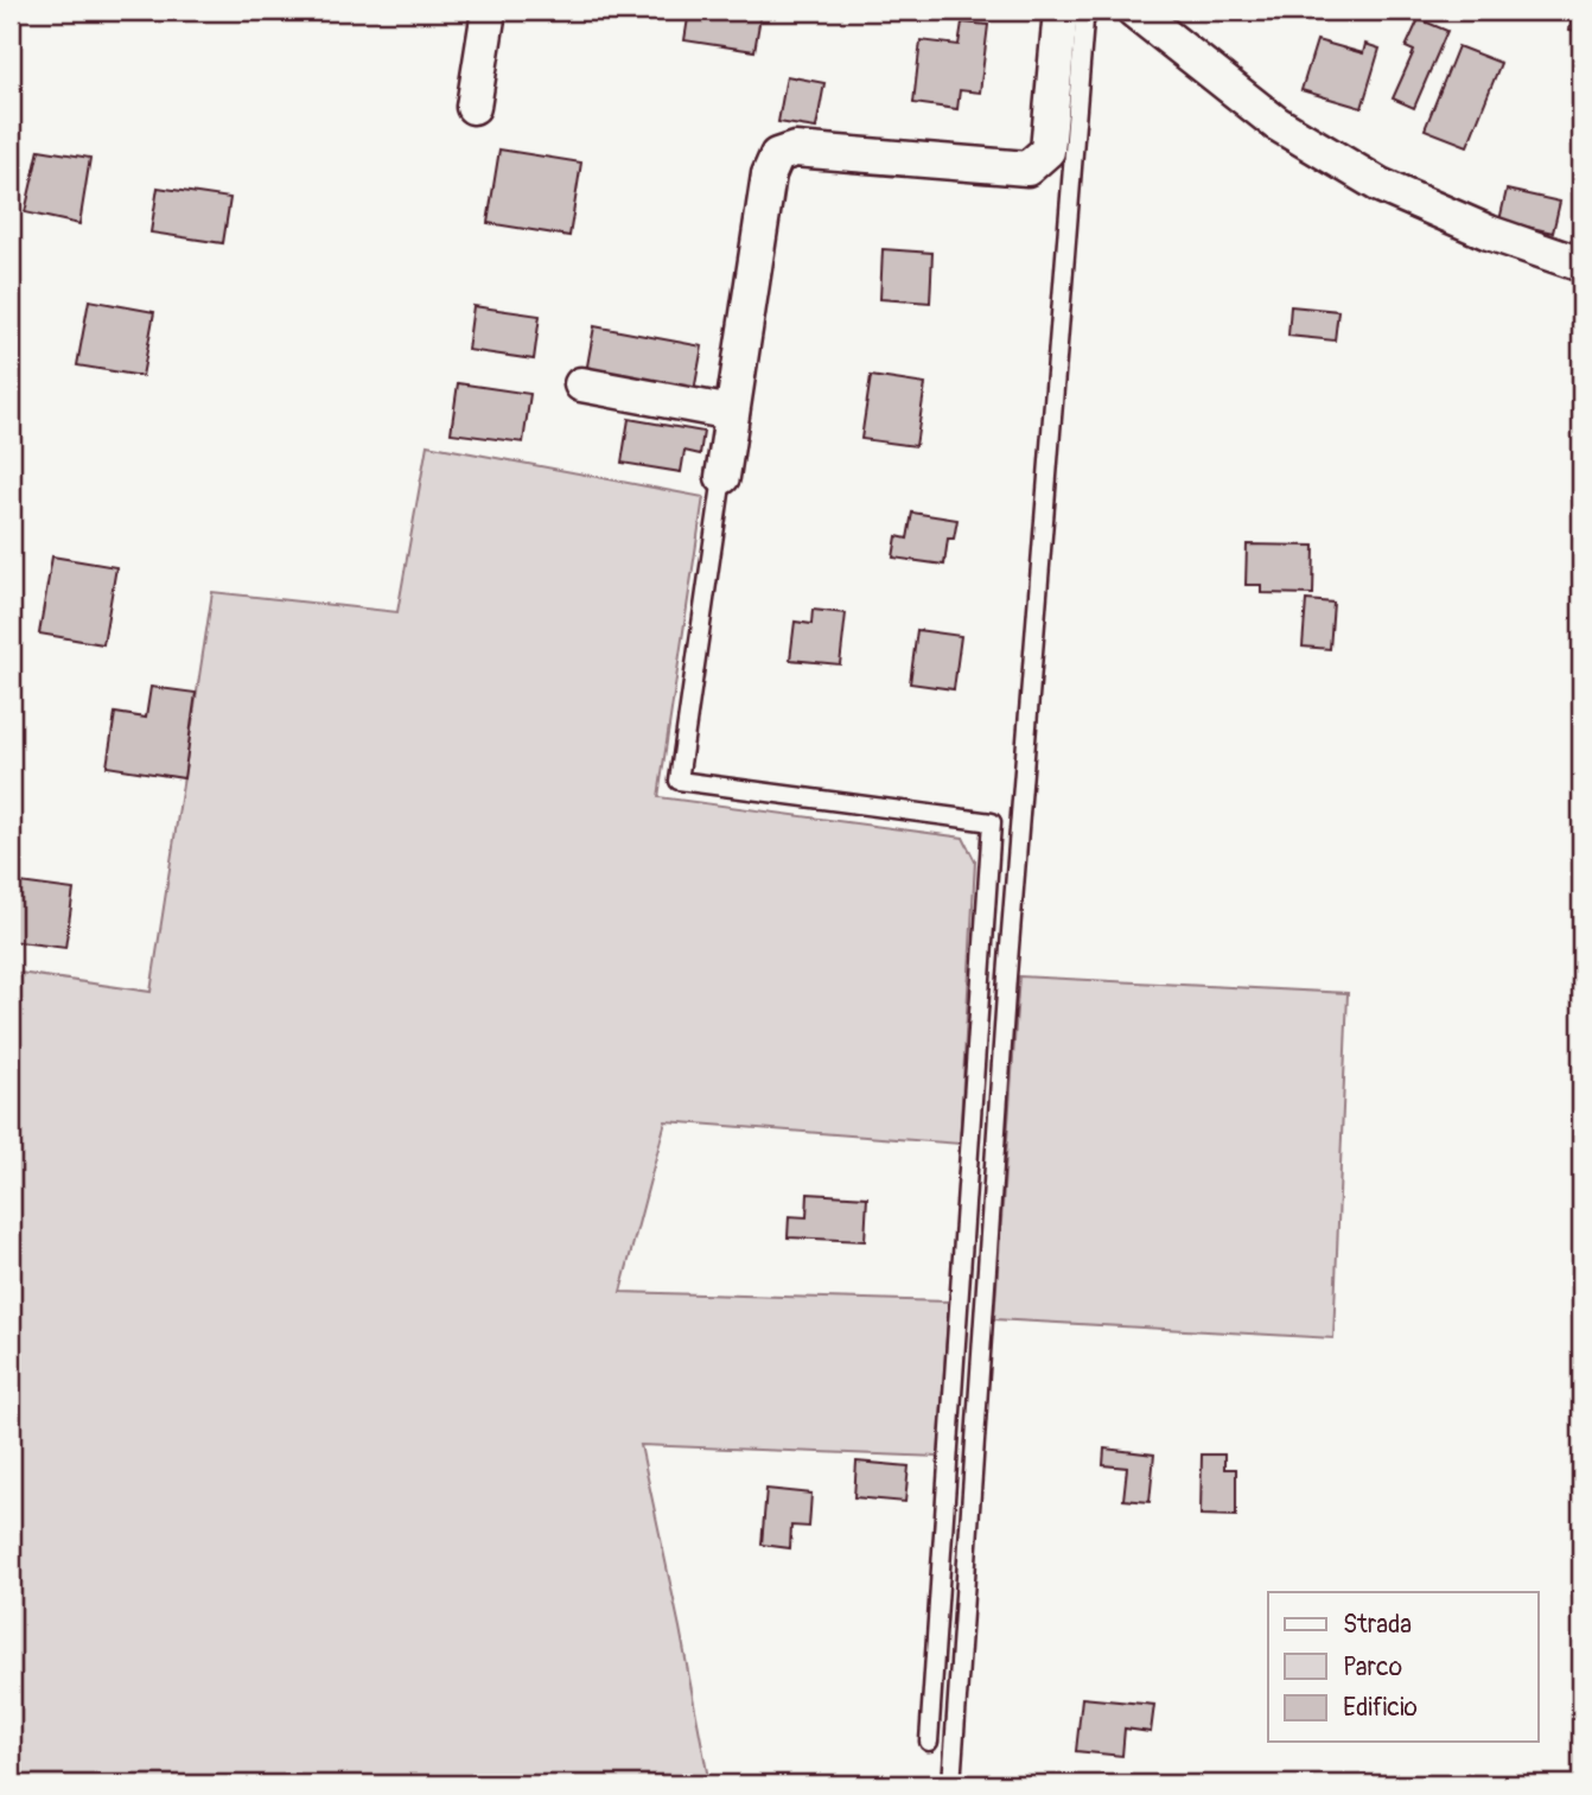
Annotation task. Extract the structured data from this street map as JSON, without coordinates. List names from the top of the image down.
{
  "legend": ["Strada", "Parco", "Edificio"]
}
